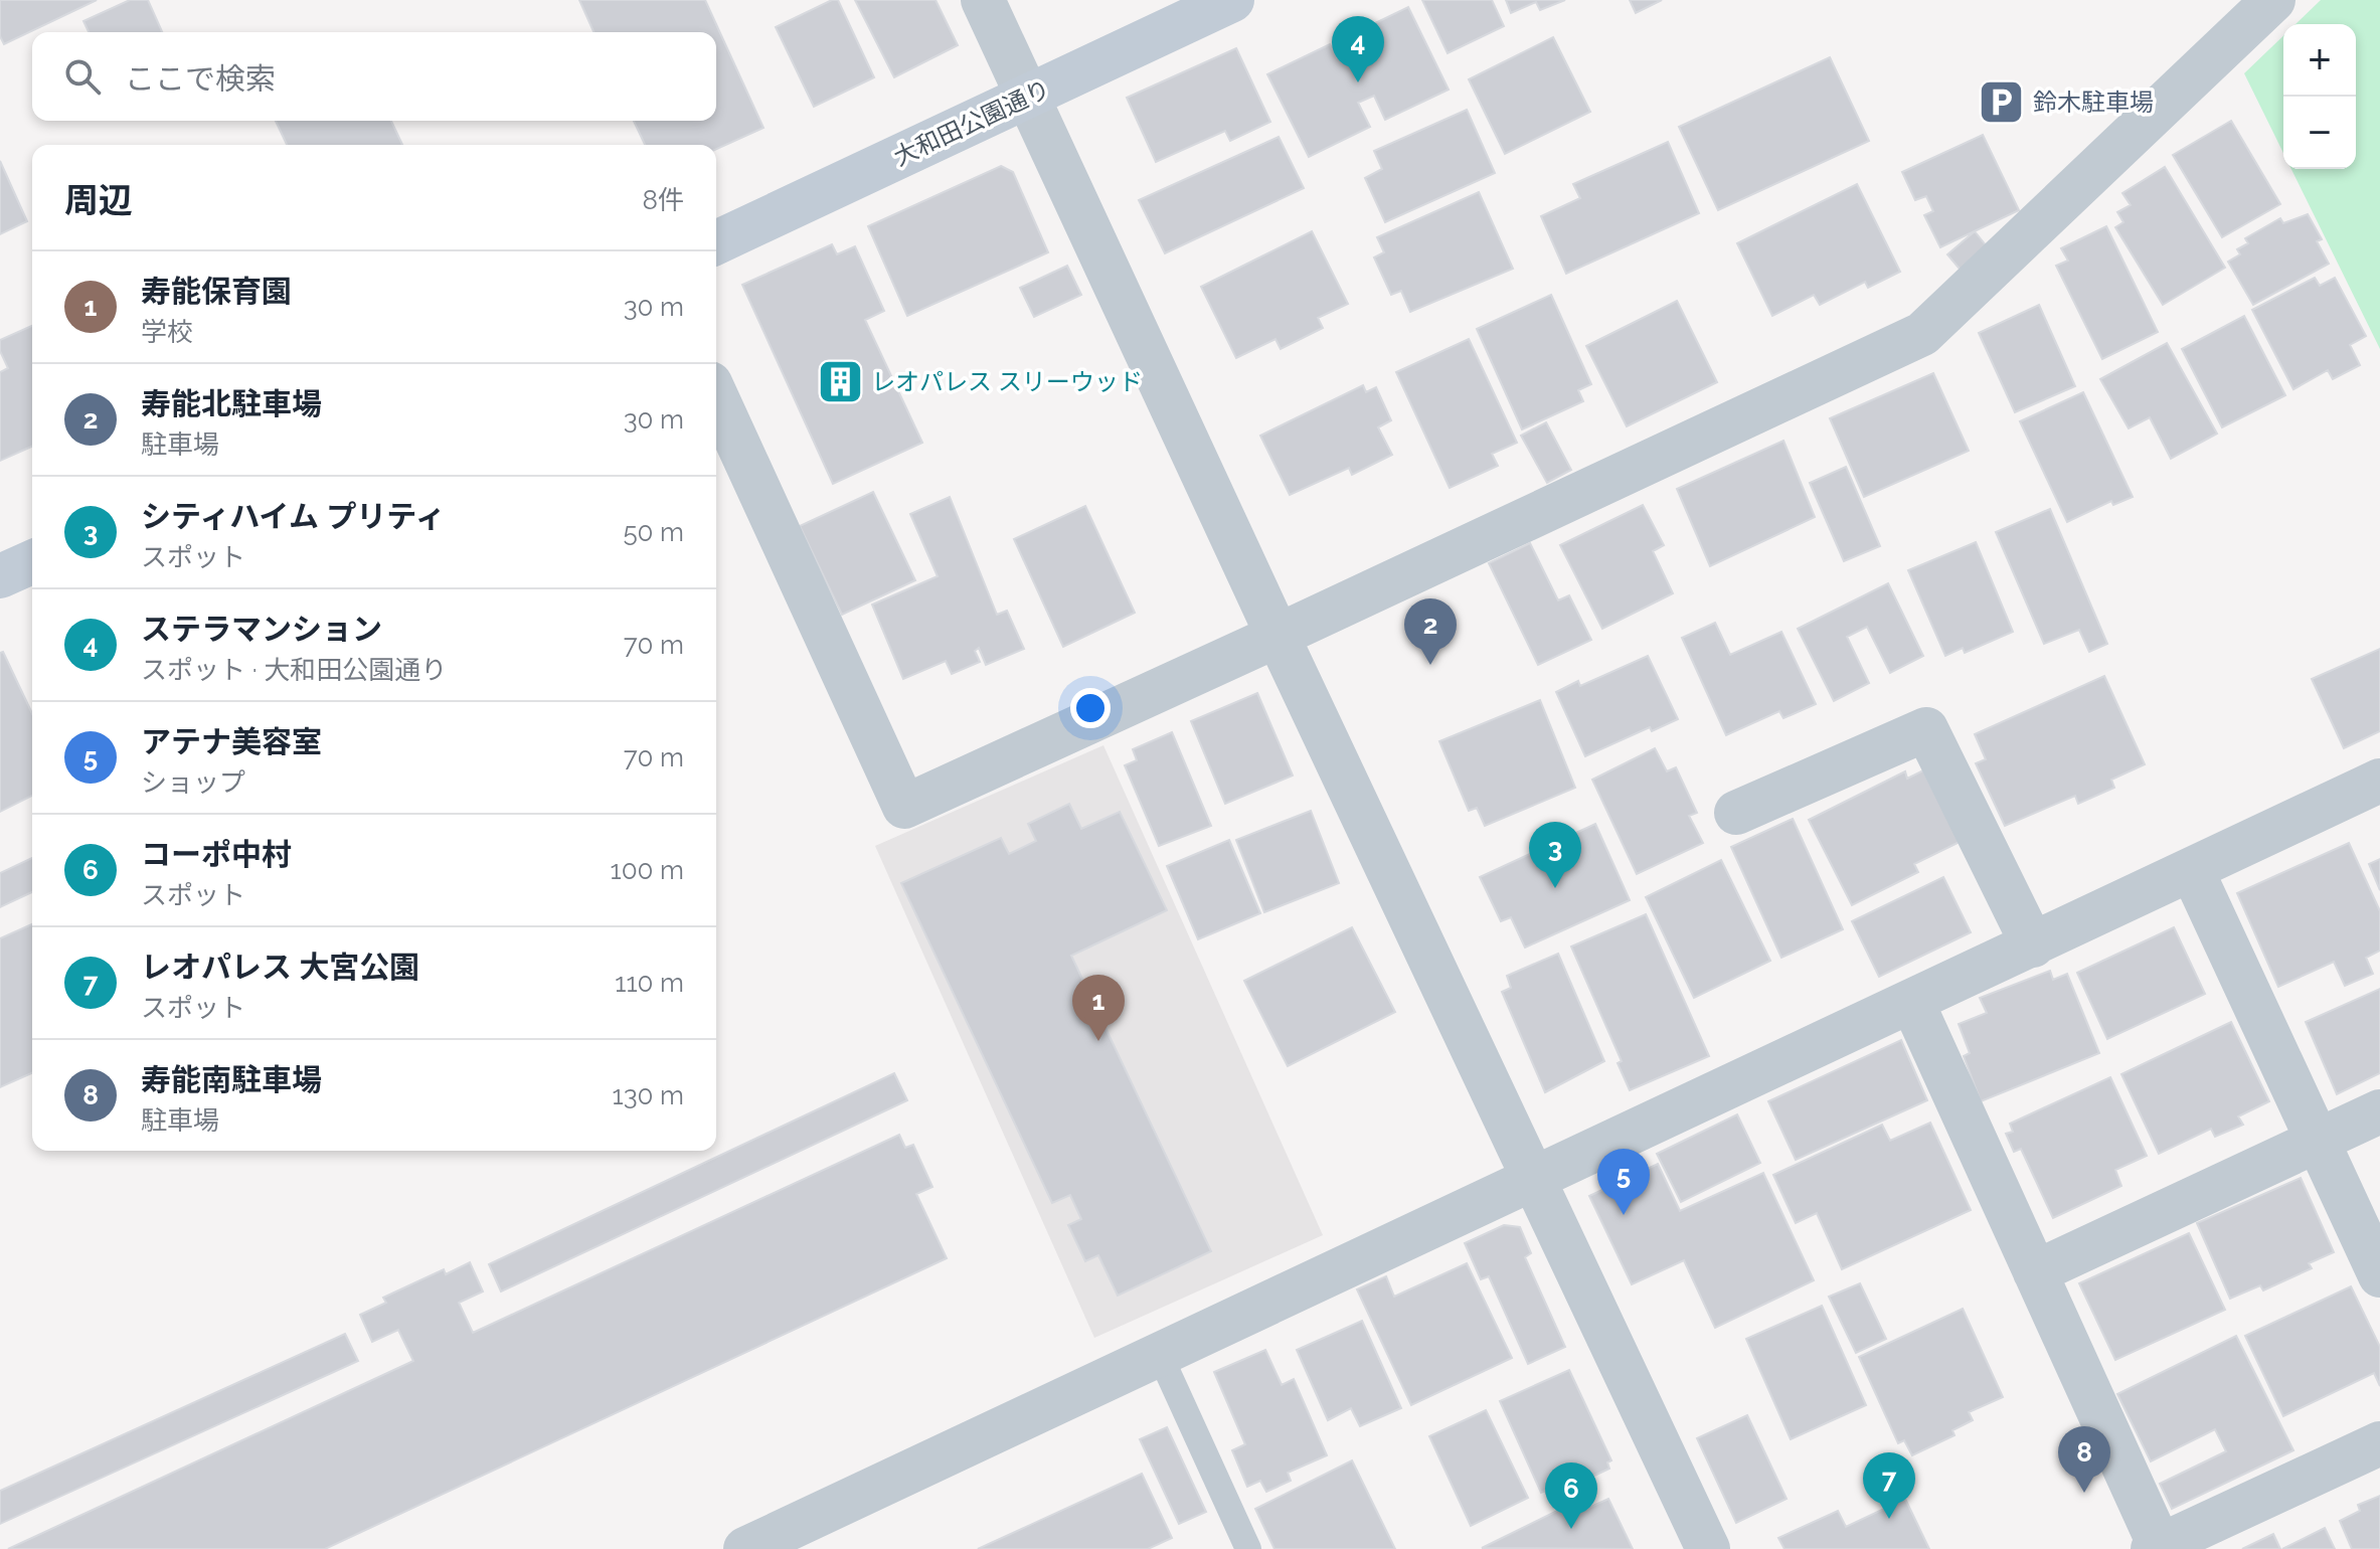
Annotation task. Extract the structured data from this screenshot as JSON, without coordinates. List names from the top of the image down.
{
  "streets": {
    "street": ["大和田公園通り"]
  },
  "places": {
    "parking": ["鈴木駐車場"],
    "building": ["レオパレス スリーウッド"]
  },
  "page": {
    "pins": [
      "4",
      "2",
      "3",
      "1",
      "5",
      "8",
      "7",
      "6"
    ],
    "map_buttons": ["+", "−"],
    "search": "ここで検索",
    "heading": ["周辺", "8件"],
    "list": [
      {
        "mark": "1",
        "name": "寿能保育園",
        "note": "学校",
        "value": "30 m"
      },
      {
        "mark": "2",
        "name": "寿能北駐車場",
        "note": "駐車場",
        "value": "30 m"
      },
      {
        "mark": "3",
        "name": "シティハイム プリティ",
        "note": "スポット",
        "value": "50 m"
      },
      {
        "mark": "4",
        "name": "ステラマンション",
        "note": "スポット · 大和田公園通り",
        "value": "70 m"
      },
      {
        "mark": "5",
        "name": "アテナ美容室",
        "note": "ショップ",
        "value": "70 m"
      },
      {
        "mark": "6",
        "name": "コーポ中村",
        "note": "スポット",
        "value": "100 m"
      },
      {
        "mark": "7",
        "name": "レオパレス 大宮公園",
        "note": "スポット",
        "value": "110 m"
      },
      {
        "mark": "8",
        "name": "寿能南駐車場",
        "note": "駐車場",
        "value": "130 m"
      }
    ]
  }
}
